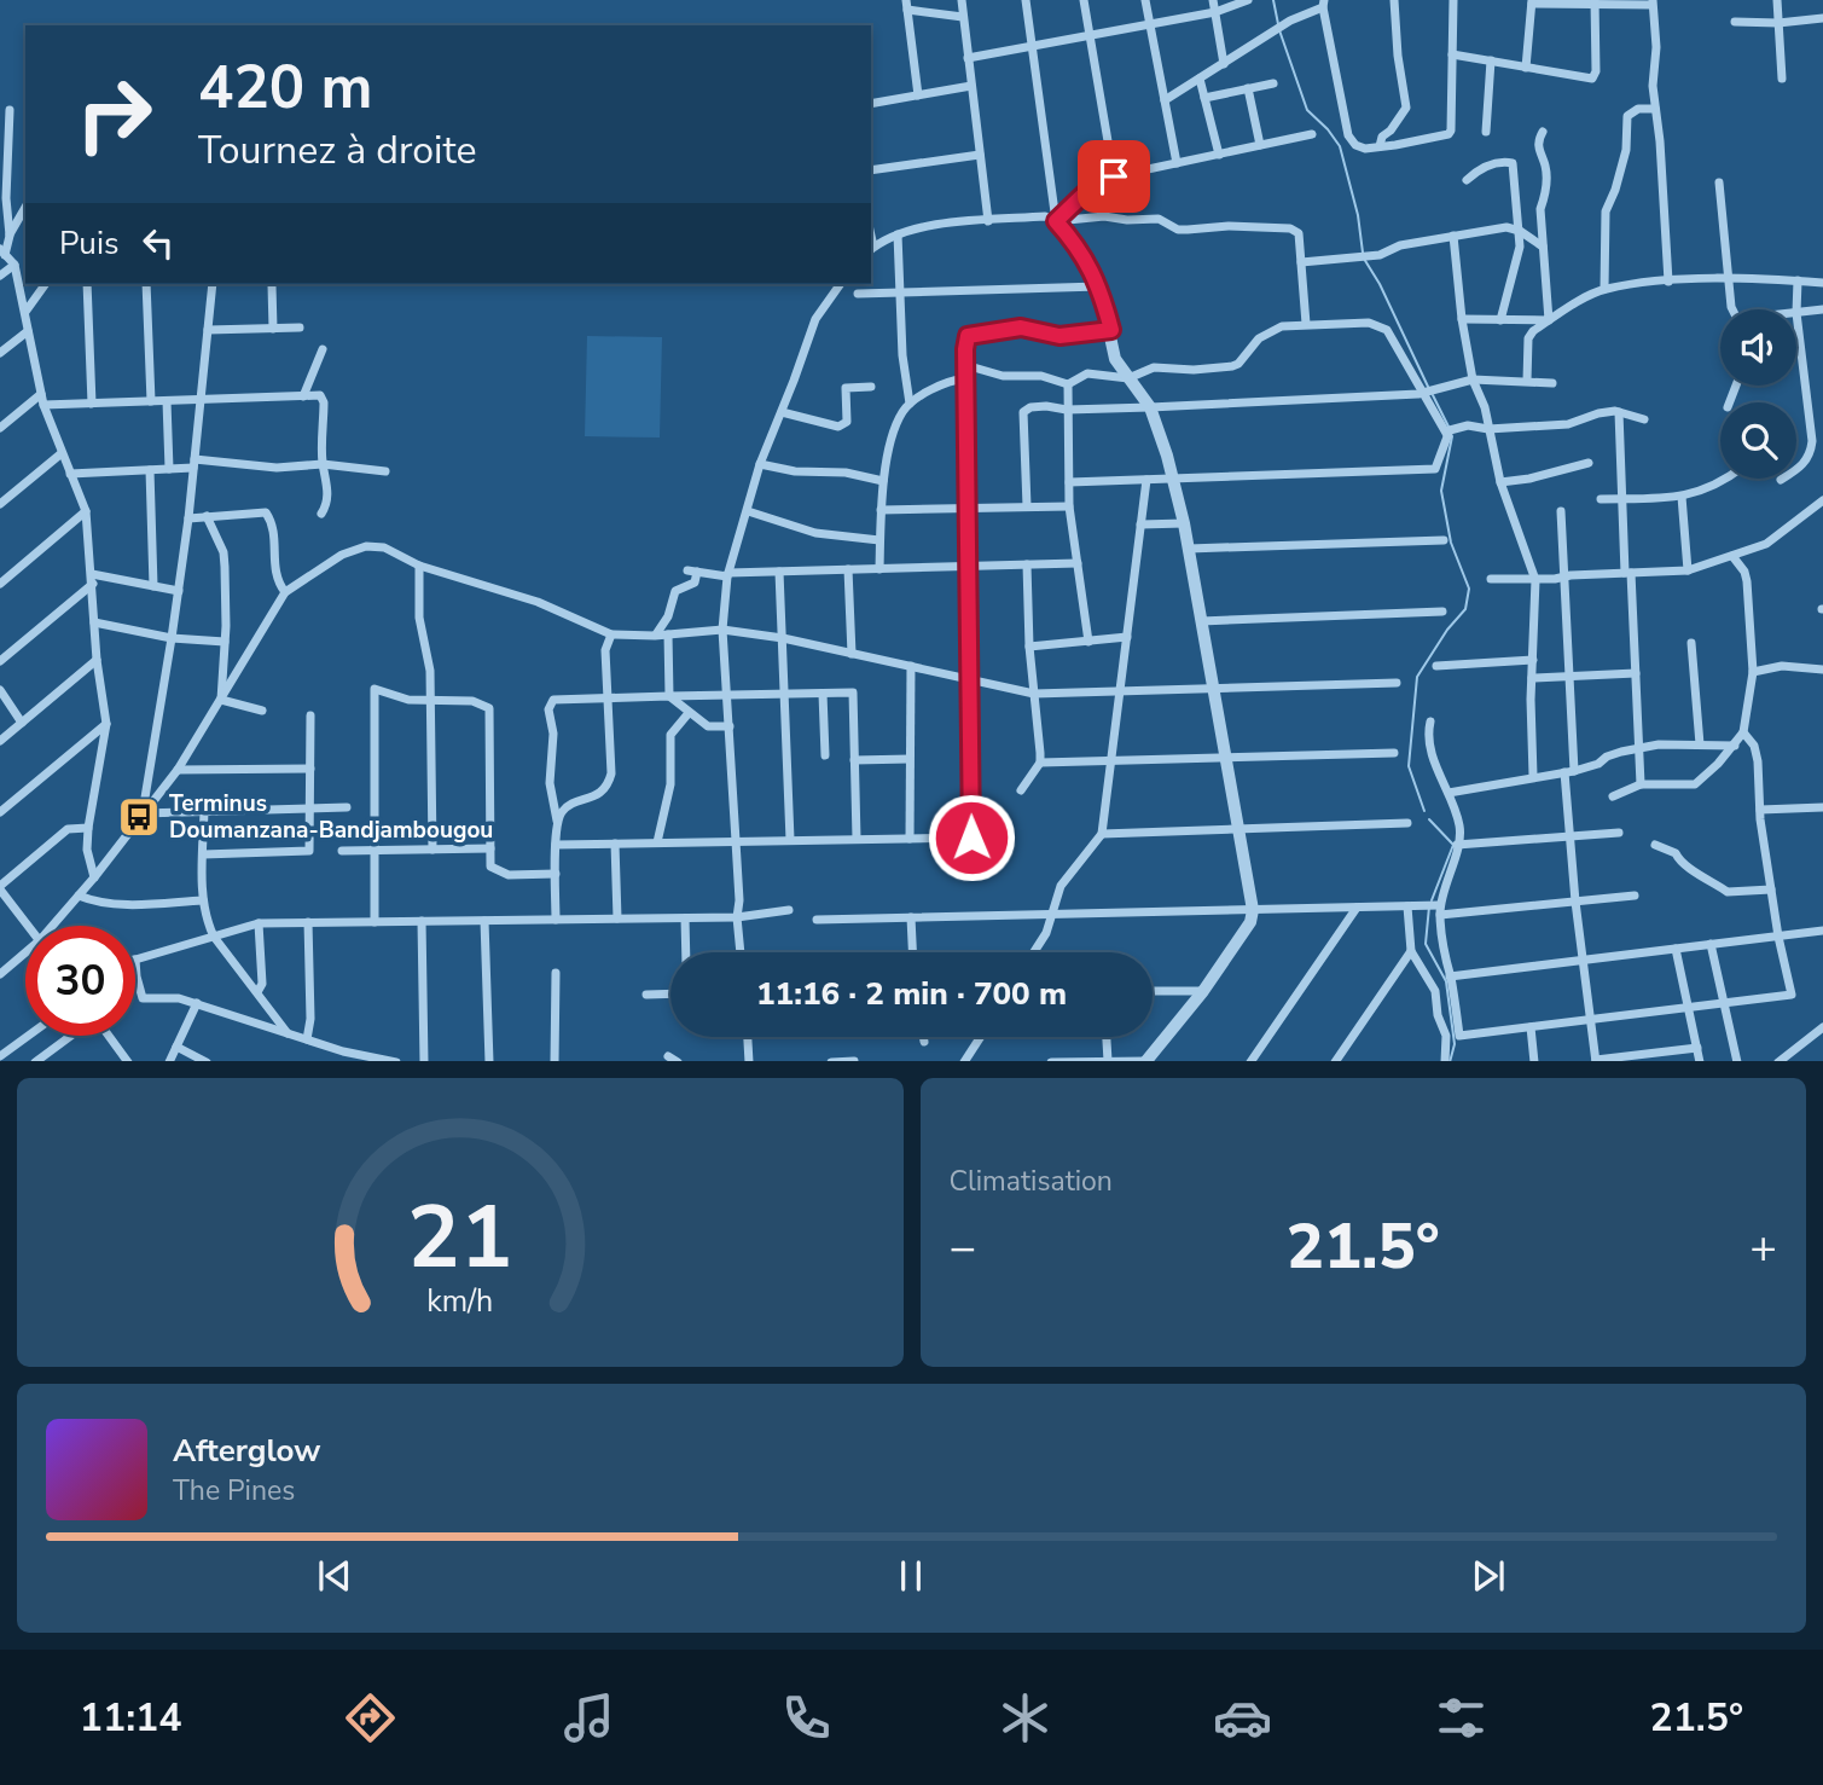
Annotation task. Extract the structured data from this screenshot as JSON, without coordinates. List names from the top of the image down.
{
  "places": {
    "bus stop": ["Terminus Doumanzana-Bandjambougou"]
  },
  "page": {
    "turn": ["420 m", "Tournez à droite"],
    "then": "Puis",
    "limit": "30",
    "trip": "11:16 · 2 min · 700 m",
    "tile": "Climatisation",
    "heat": ["−", "21.5°", "+"],
    "song": ["Afterglow", "The Pines"],
    "tabs": ["11:14", "21.5°"],
    "gauge": ["21", "km/h"]
  }
}
